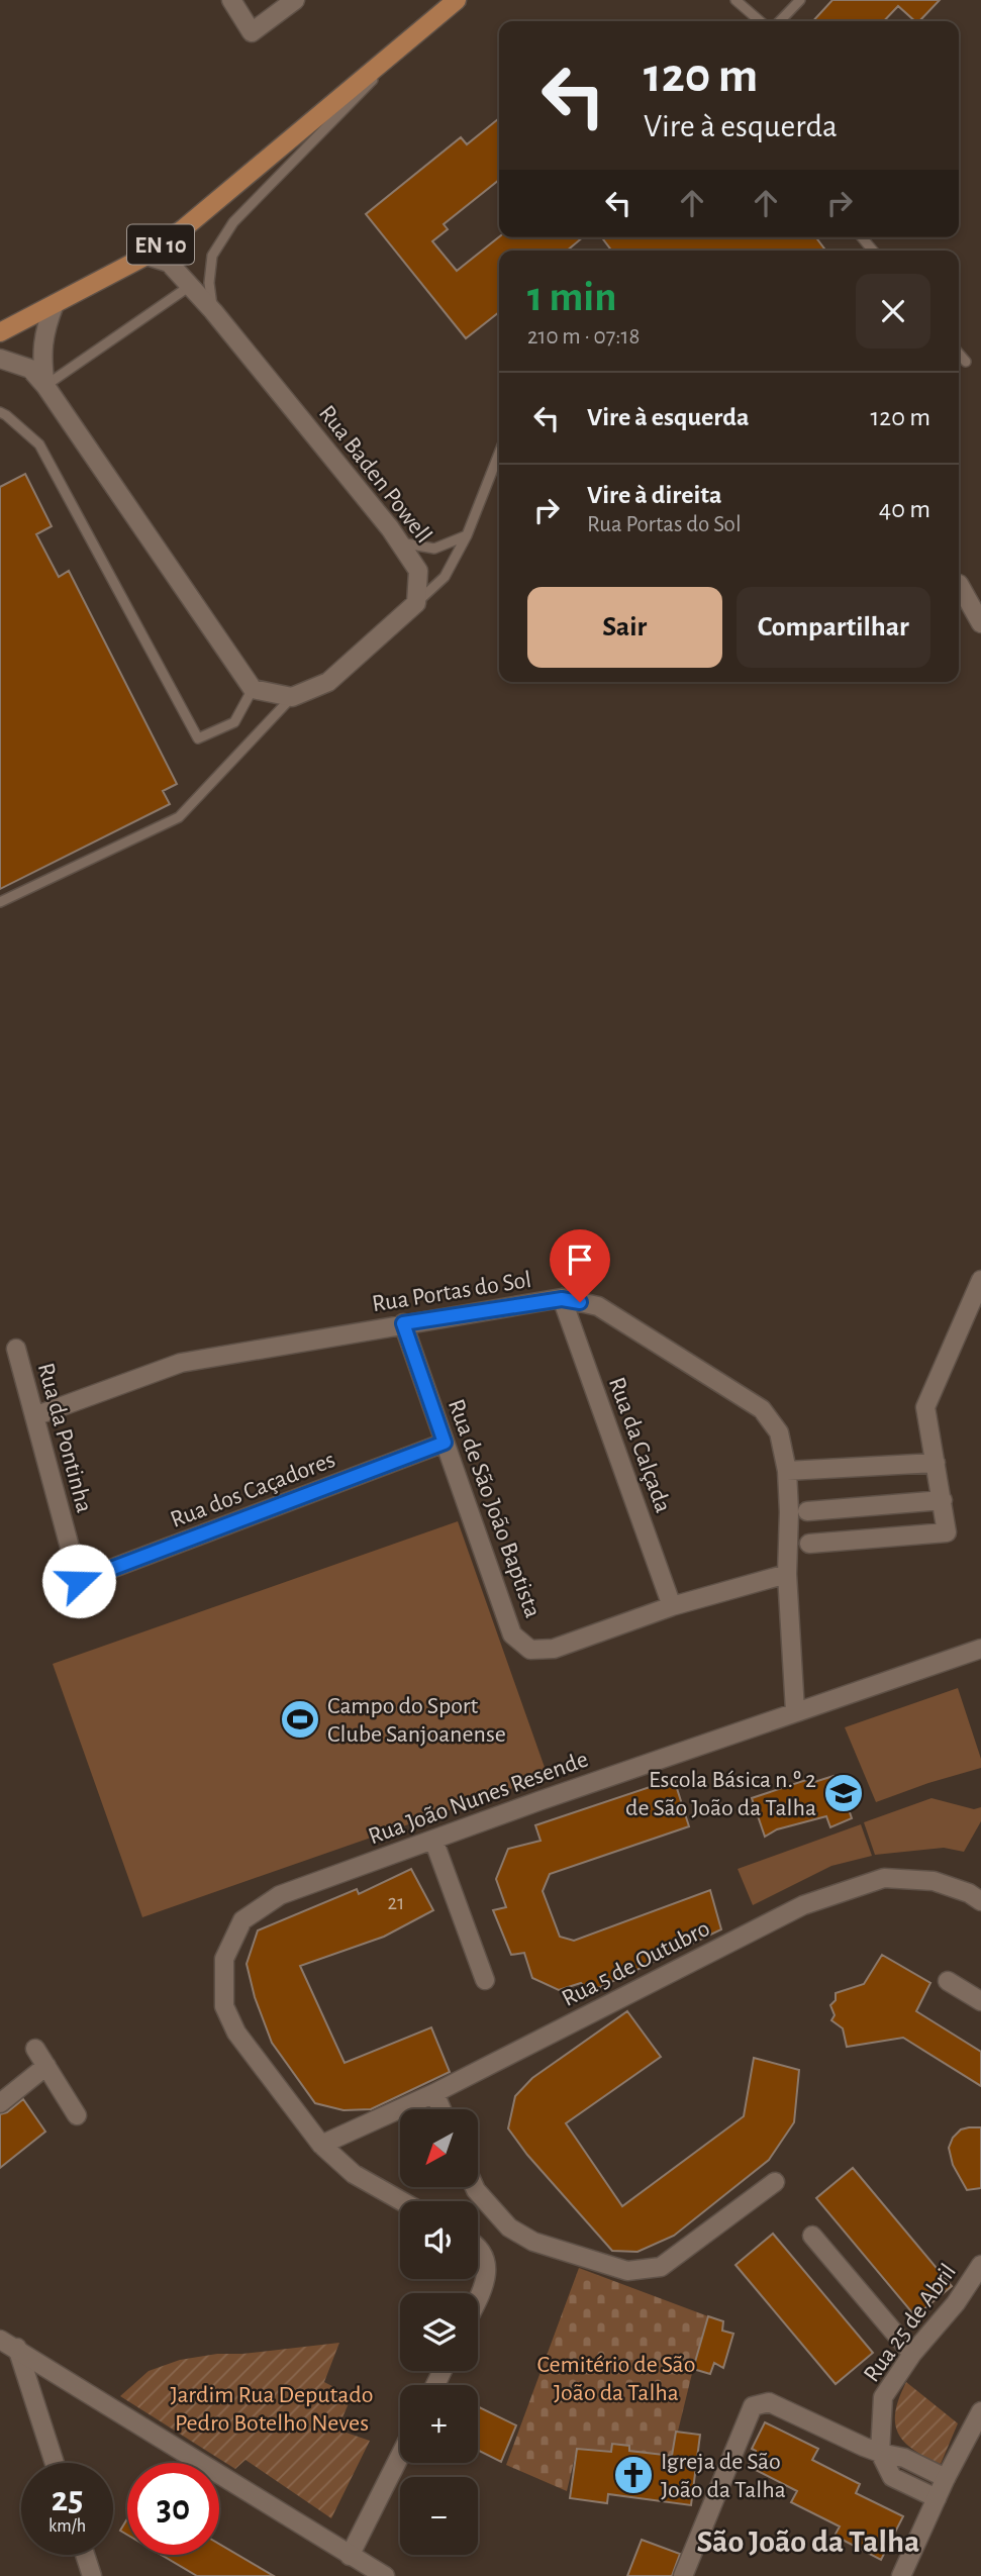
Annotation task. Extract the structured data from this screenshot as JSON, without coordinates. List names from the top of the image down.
{
  "streets": {
    "main road": ["EN 10"],
    "street": [
      "Rua Baden Powell",
      "Rua Portas do Sol",
      "Rua da Pontinha",
      "Rua da Calçada",
      "Rua dos Caçadores",
      "Rua de São João Baptista",
      "Rua João Nunes Resende",
      "Rua 5 de Outubro",
      "Rua 25 de Abril"
    ]
  },
  "crossings": [
    ["EN 10", "Rua Baden Powell"],
    ["Rua Portas do Sol", "Rua da Pontinha"],
    ["Rua Portas do Sol", "Rua da Calçada"],
    ["Rua Portas do Sol", "Rua de São João Baptista"],
    ["Rua Portas do Sol", "Rua João Nunes Resende"],
    ["Rua da Pontinha", "Rua dos Caçadores"],
    ["Rua da Calçada", "Rua de São João Baptista"],
    ["Rua dos Caçadores", "Rua de São João Baptista"],
    ["Rua João Nunes Resende", "Rua 5 de Outubro"]
  ],
  "districts": ["São João da Talha"],
  "parks": ["Cemitério de São João da Talha", "Jardim Rua Deputado Pedro Botelho Neves"],
  "places": {
    "sports": ["Campo do Sport Clube Sanjoanense"],
    "school or university": ["Escola Básica n.º 2 de São João da Talha"],
    "church": ["Igreja de São João da Talha"]
  },
  "house_numbers": ["21"],
  "north": "bottom left",
  "page": {
    "turn": ["120 m", "Vire à esquerda"],
    "heading": ["1 min", "210 m · 07:18"],
    "list": [
      {
        "name": "Vire à esquerda",
        "value": "120 m"
      },
      {
        "name": "Vire à direita",
        "note": "Rua Portas do Sol",
        "value": "40 m"
      }
    ],
    "buttons": ["Sair", "Compartilhar"],
    "map_buttons": ["+", "−"],
    "speed": "25 km/h",
    "limit": "30"
  }
}
